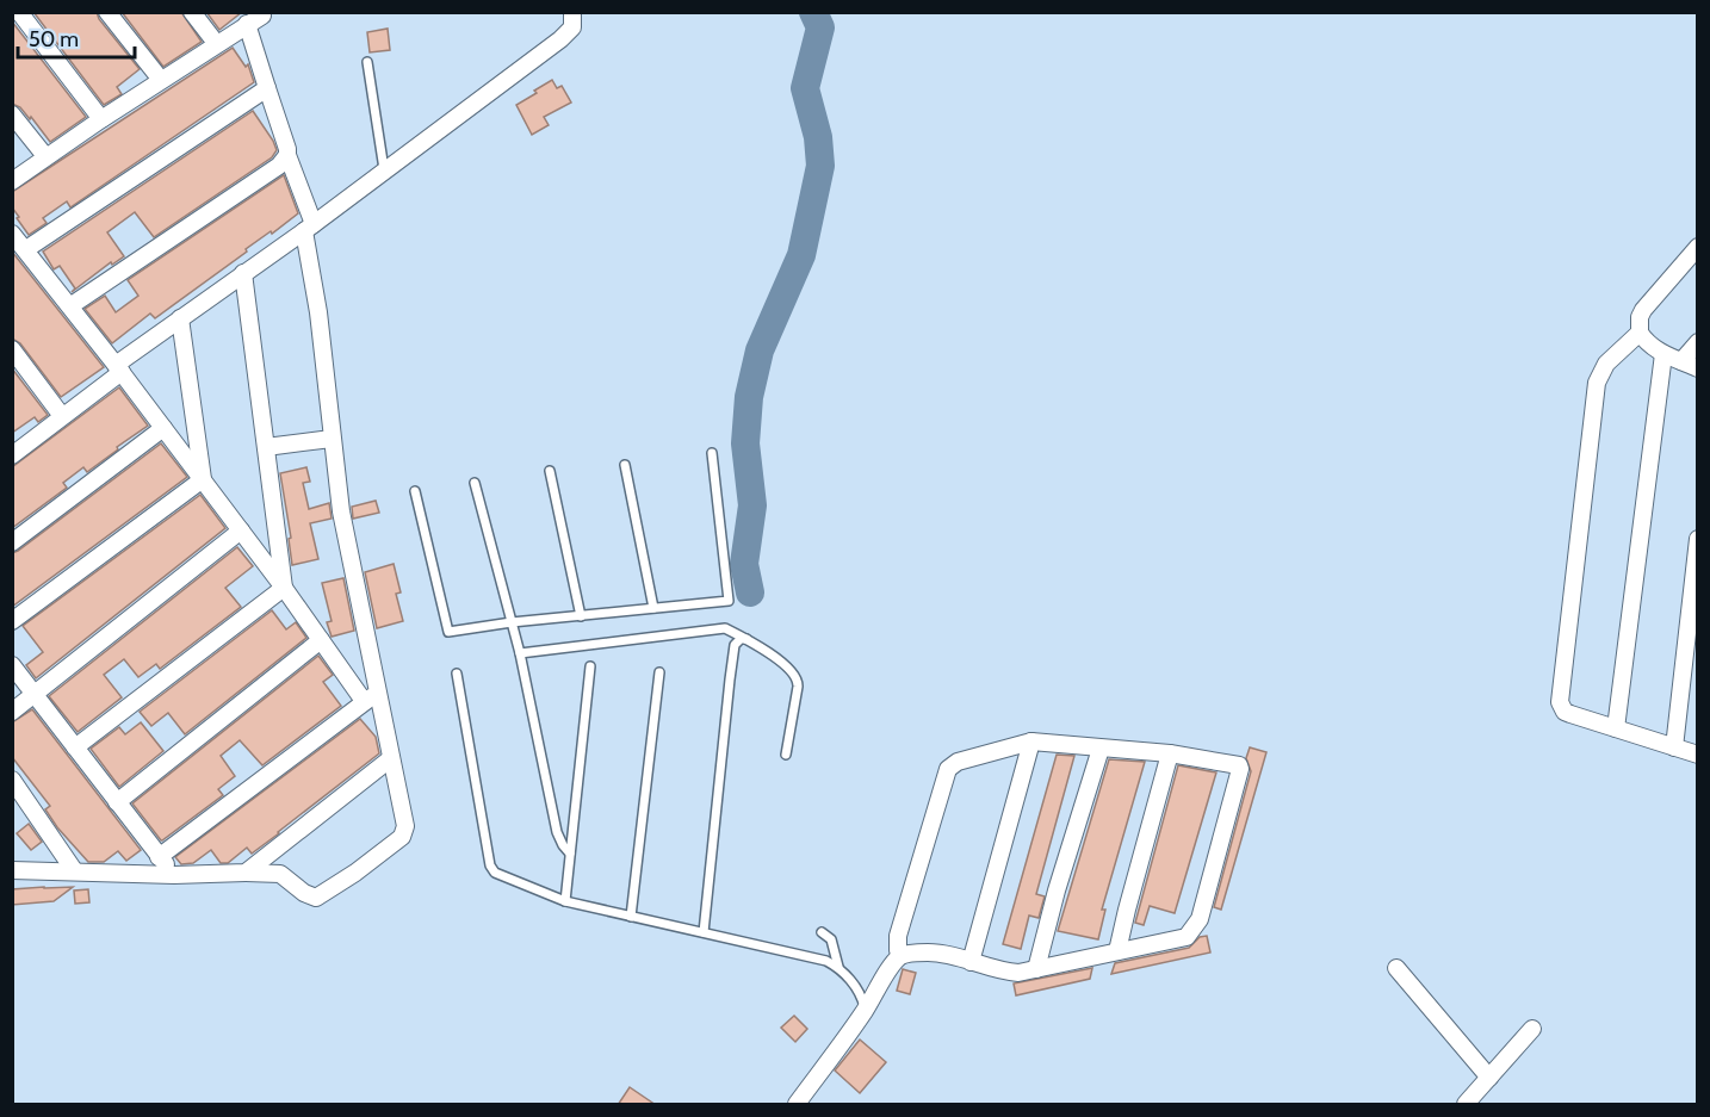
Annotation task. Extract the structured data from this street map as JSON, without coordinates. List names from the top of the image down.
{
  "scale_bar": "50 m"
}
